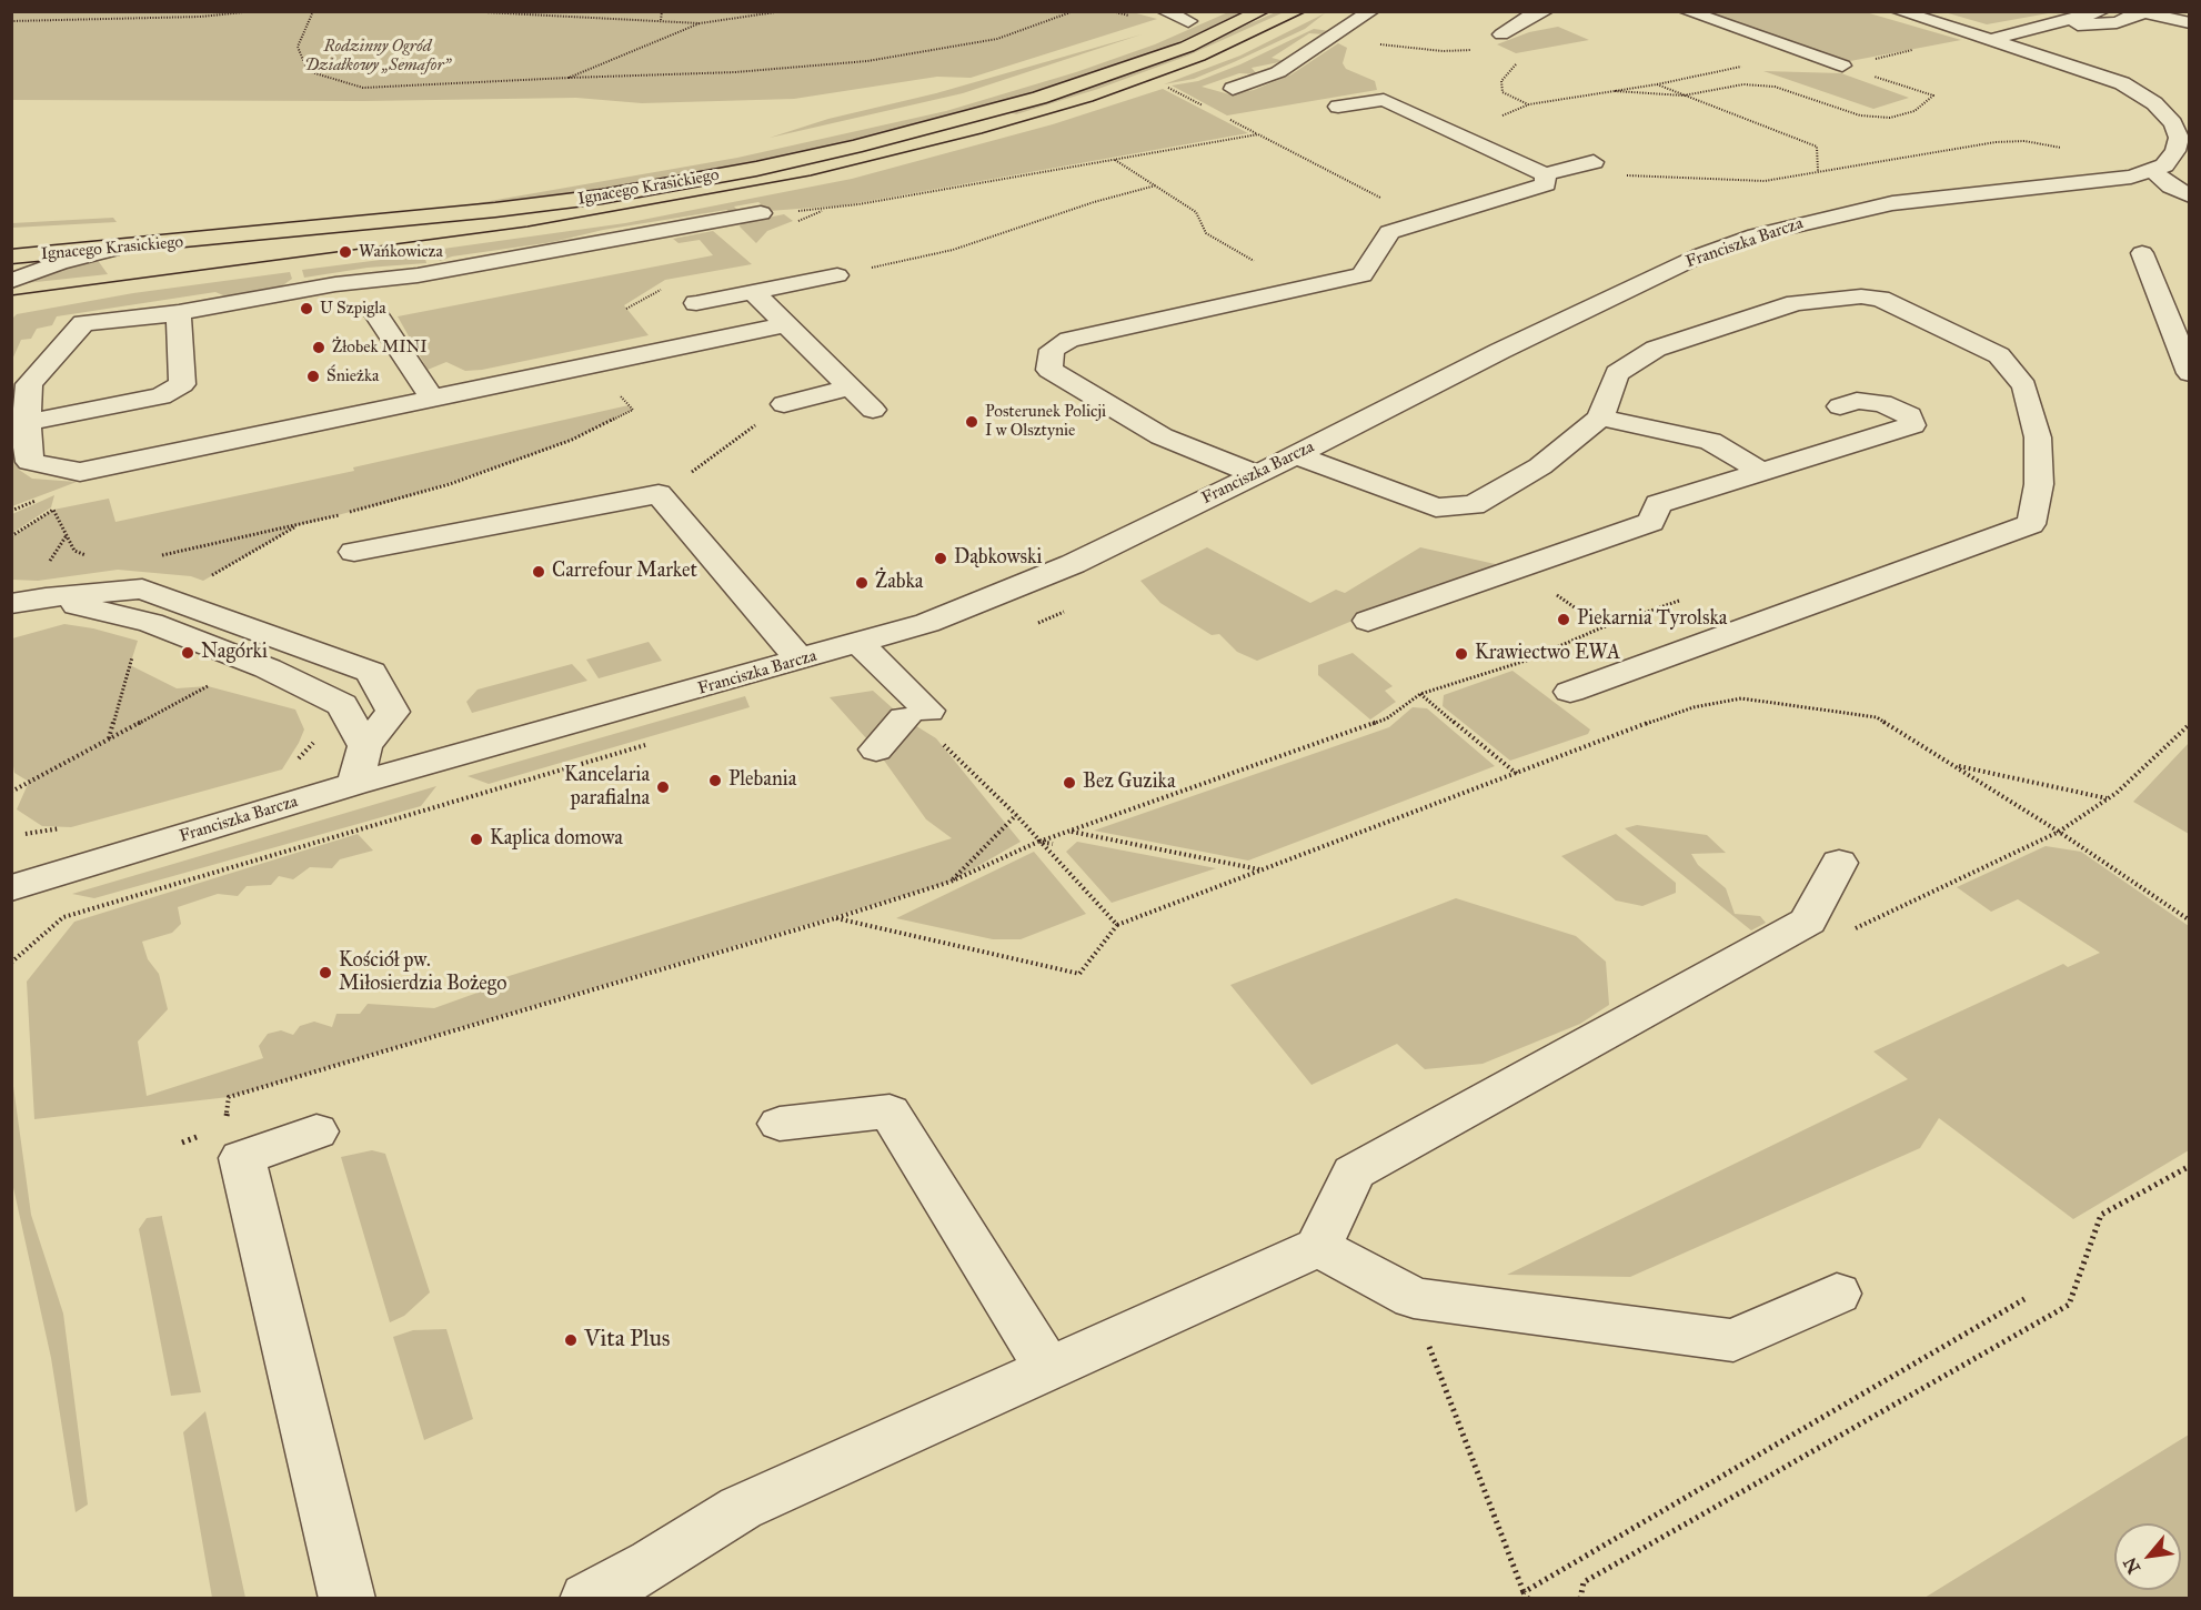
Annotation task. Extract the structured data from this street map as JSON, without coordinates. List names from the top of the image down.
{
  "streets": {
    "main road": ["Ignacego Krasickiego"],
    "street": ["Franciszka Barcza"]
  },
  "parks": ["Rodzinny Ogród Działkowy „Semafor”"],
  "places": [
    "Wańkowicza",
    "U Szpigla",
    "Żłobek MINI",
    "Śnieżka",
    "Posterunek Policji I w Olsztynie",
    "Dąbkowski",
    "Carrefour Market",
    "Żabka",
    "Piekarnia Tyrolska",
    "Nagórki",
    "Krawiectwo EWA",
    "Plebania",
    "Bez Guzika",
    "Kancelaria parafialna",
    "Kaplica domowa",
    "Kościół pw. Miłosierdzia Bożego",
    "Vita Plus"
  ],
  "north": "bottom left"
}
